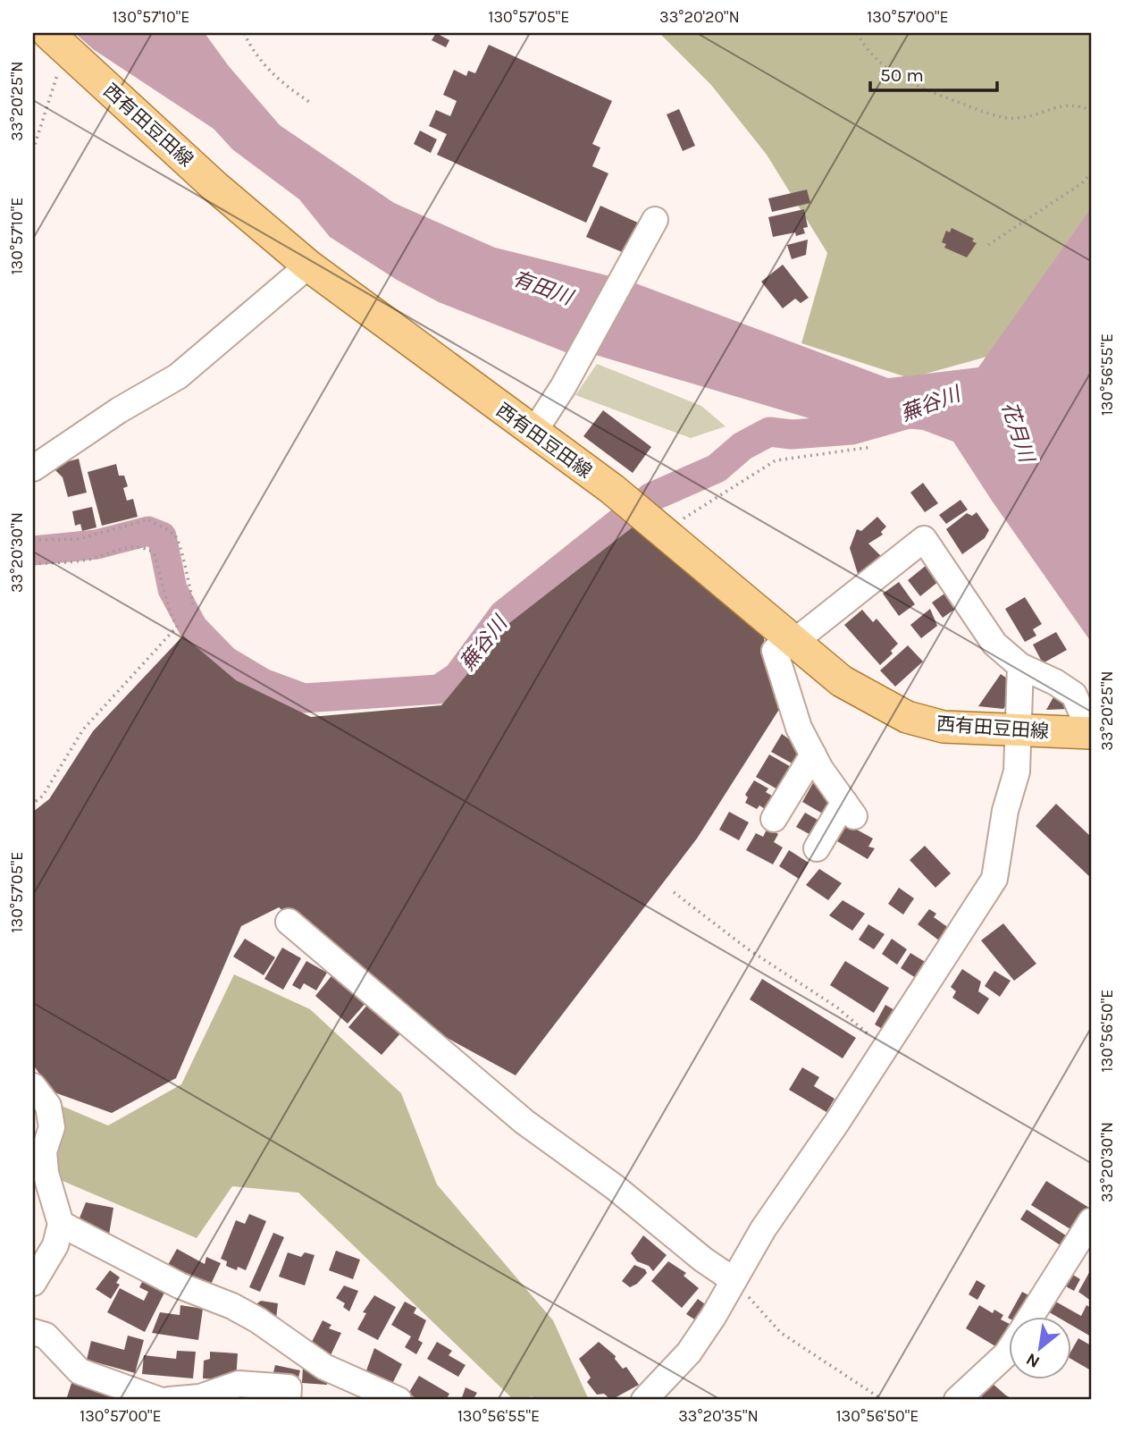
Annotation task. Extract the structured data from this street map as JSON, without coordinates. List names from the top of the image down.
{
  "streets": {
    "main road": ["西有田豆田線"]
  },
  "water": ["有田川", "蕪谷川", "花月川"],
  "scale_bar": "50 m",
  "north": "bottom left",
  "coordinates": [
    "130°57'10\"E",
    "130°57'05\"E",
    "33°20'20\"N",
    "130°57'00\"E",
    "33°20'25\"N",
    "130°56'55\"E",
    "33°20'30\"N",
    "130°56'50\"E",
    "33°20'35\"N"
  ]
}
